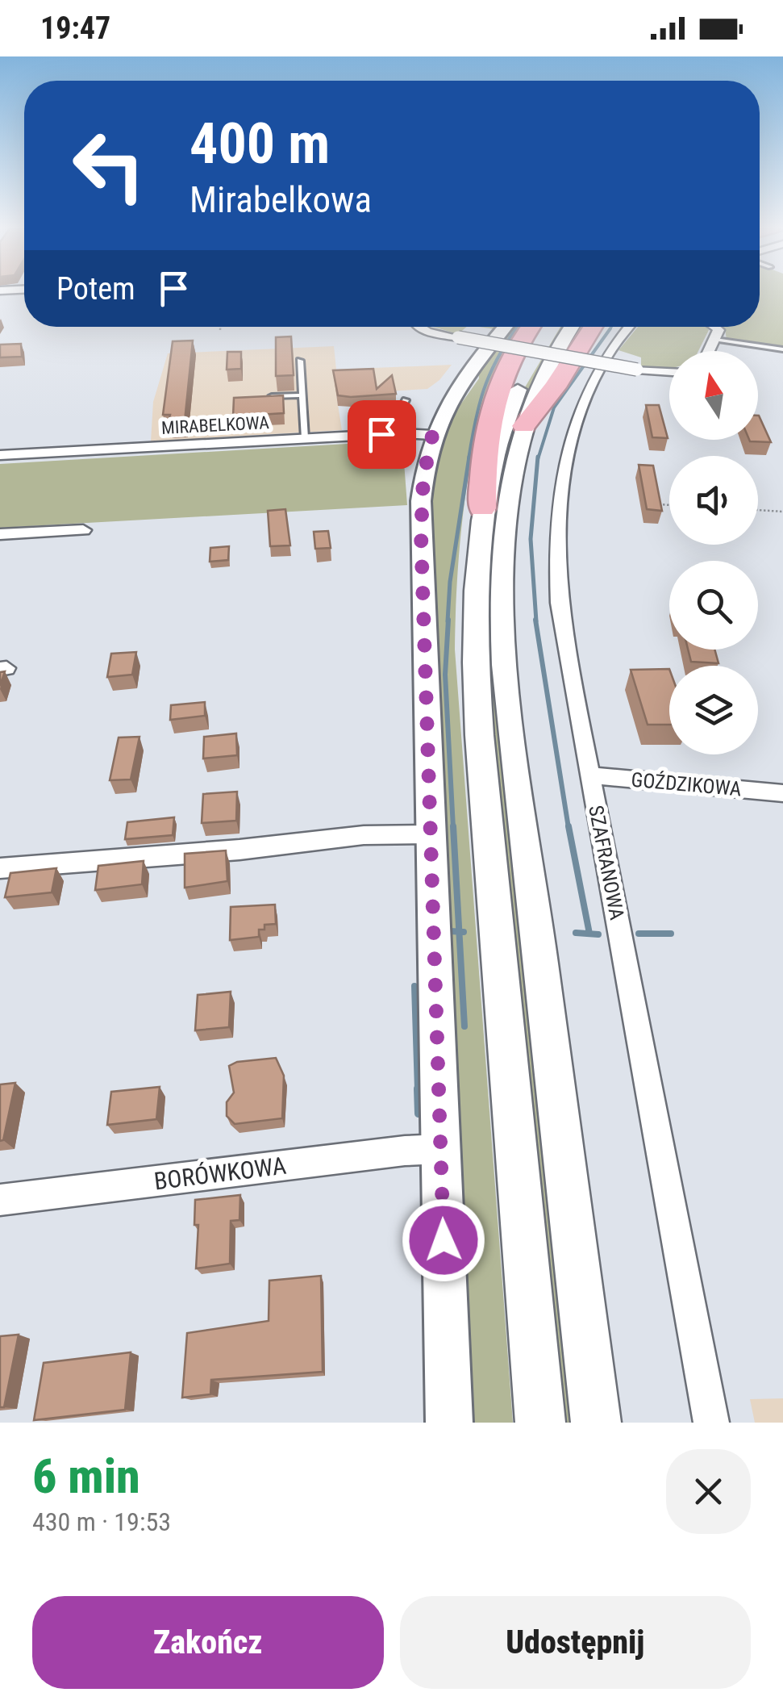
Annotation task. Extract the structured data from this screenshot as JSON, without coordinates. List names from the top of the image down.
{
  "streets": {
    "street": [
      "MIRABELKOWA",
      "GOŹDZIKOWA",
      "SZAFRANOWA",
      "BORÓWKOWA"
    ]
  },
  "crossings": [
    ["GOŹDZIKOWA", "SZAFRANOWA"]
  ],
  "north": "top",
  "page": {
    "status": "19:47",
    "turn": ["400 m", "Mirabelkowa"],
    "then": "Potem",
    "heading": ["6 min", "430 m · 19:53"],
    "buttons": ["Zakończ", "Udostępnij"]
  }
}
